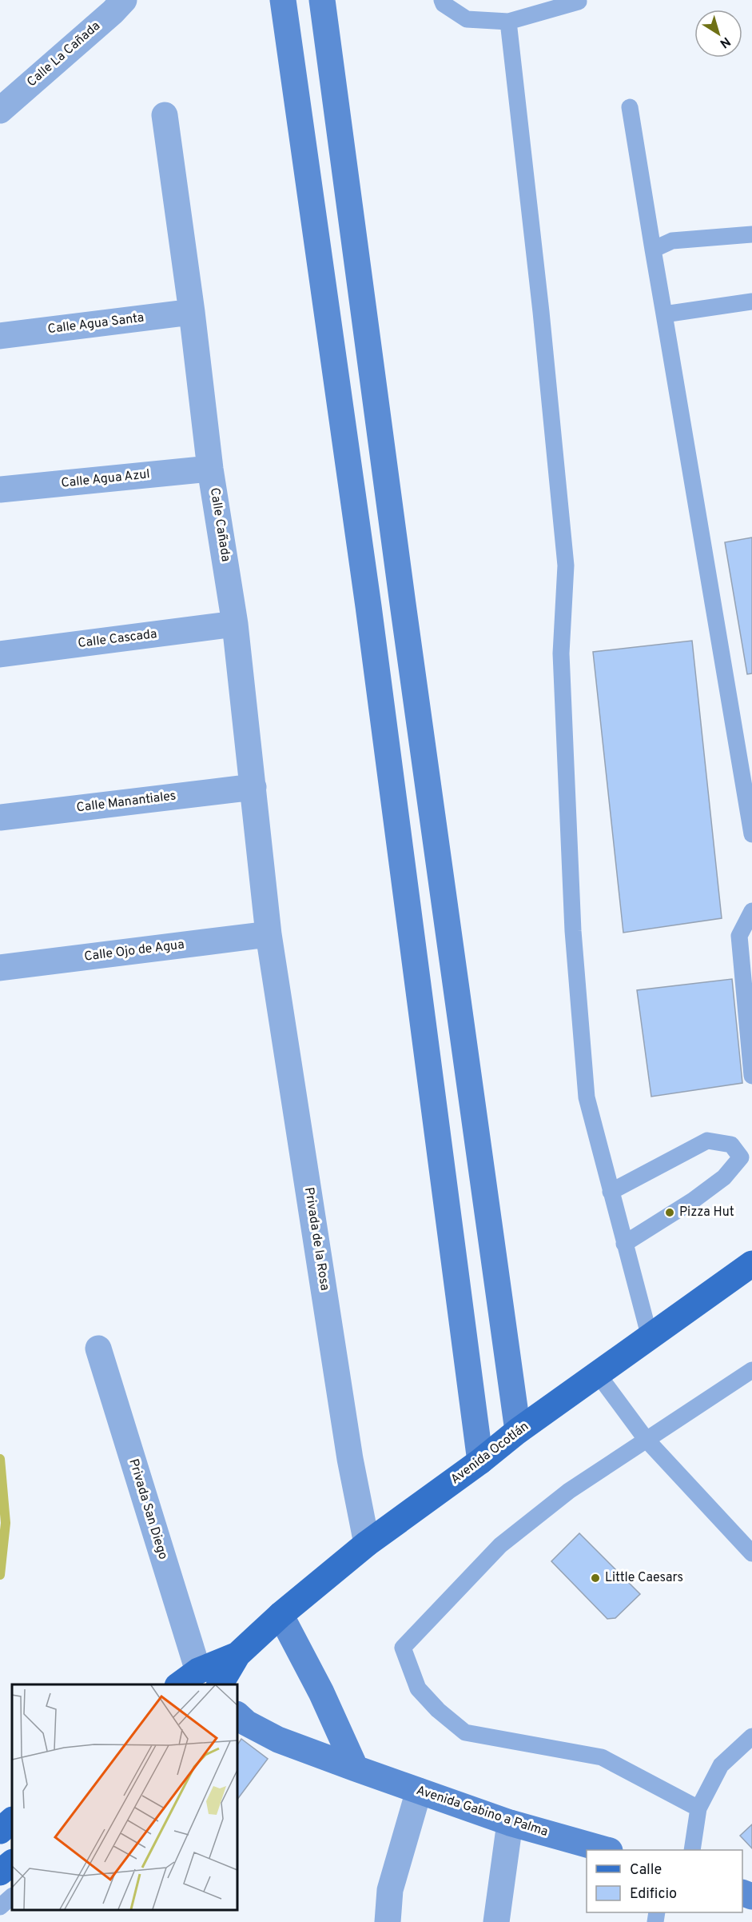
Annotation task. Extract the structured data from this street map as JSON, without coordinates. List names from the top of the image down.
{
  "streets": {
    "main road": ["Avenida Ocotlán", "Avenida Gabino a Palma"],
    "street": [
      "Calle La Cañada",
      "Calle Agua Santa",
      "Calle Agua Azul",
      "Calle Cañada",
      "Calle Cascada",
      "Calle Manantiales",
      "Calle Ojo de Agua",
      "Privada de la Rosa",
      "Privada San Diego"
    ]
  },
  "crossings": [
    ["Calle Agua Santa", "Calle Cañada"],
    ["Calle Agua Azul", "Calle Cañada"],
    ["Calle Cañada", "Calle Cascada"],
    ["Calle Cañada", "Calle Manantiales"],
    ["Calle Cañada", "Calle Ojo de Agua"],
    ["Calle Cañada", "Privada de la Rosa"],
    ["Calle Ojo de Agua", "Privada de la Rosa"],
    ["Privada de la Rosa", "Avenida Ocotlán"],
    ["Avenida Ocotlán", "Privada San Diego"]
  ],
  "places": ["Pizza Hut", "Little Caesars"],
  "legend": ["Calle", "Edificio"],
  "north": "bottom right"
}
